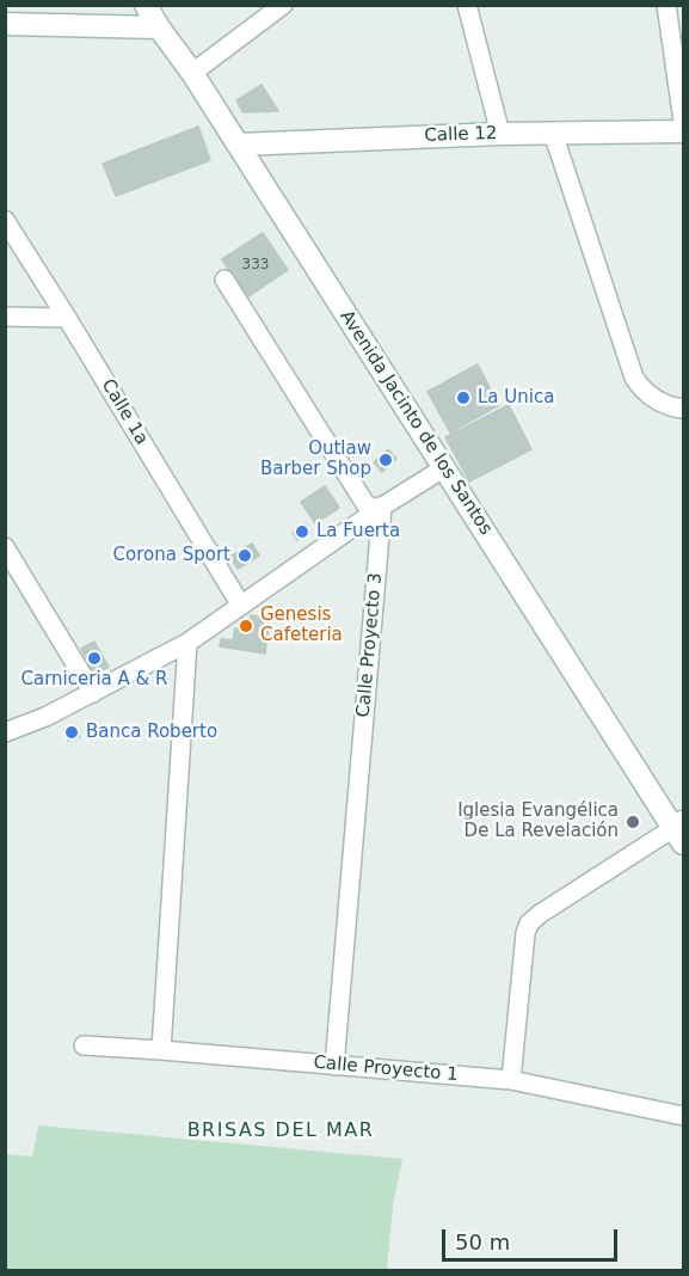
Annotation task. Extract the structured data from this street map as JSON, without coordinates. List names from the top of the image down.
{
  "streets": {
    "main road": ["Calle 12", "Avenida Jacinto de los Santos"],
    "street": ["Calle 1a", "Calle Proyecto 3", "Calle Proyecto 1"]
  },
  "crossings": [
    ["Calle 12", "Avenida Jacinto de los Santos"],
    ["Calle Proyecto 3", "Calle Proyecto 1"]
  ],
  "districts": ["BRISAS DEL MAR"],
  "places": [
    "La Unica",
    "Outlaw Barber Shop",
    "La Fuerta",
    "Corona Sport",
    "Genesis Cafeteria",
    "Carniceria A & R",
    "Banca Roberto",
    "Iglesia Evangélica De La Revelación"
  ],
  "house_numbers": ["333"],
  "scale_bar": "50 m"
}
